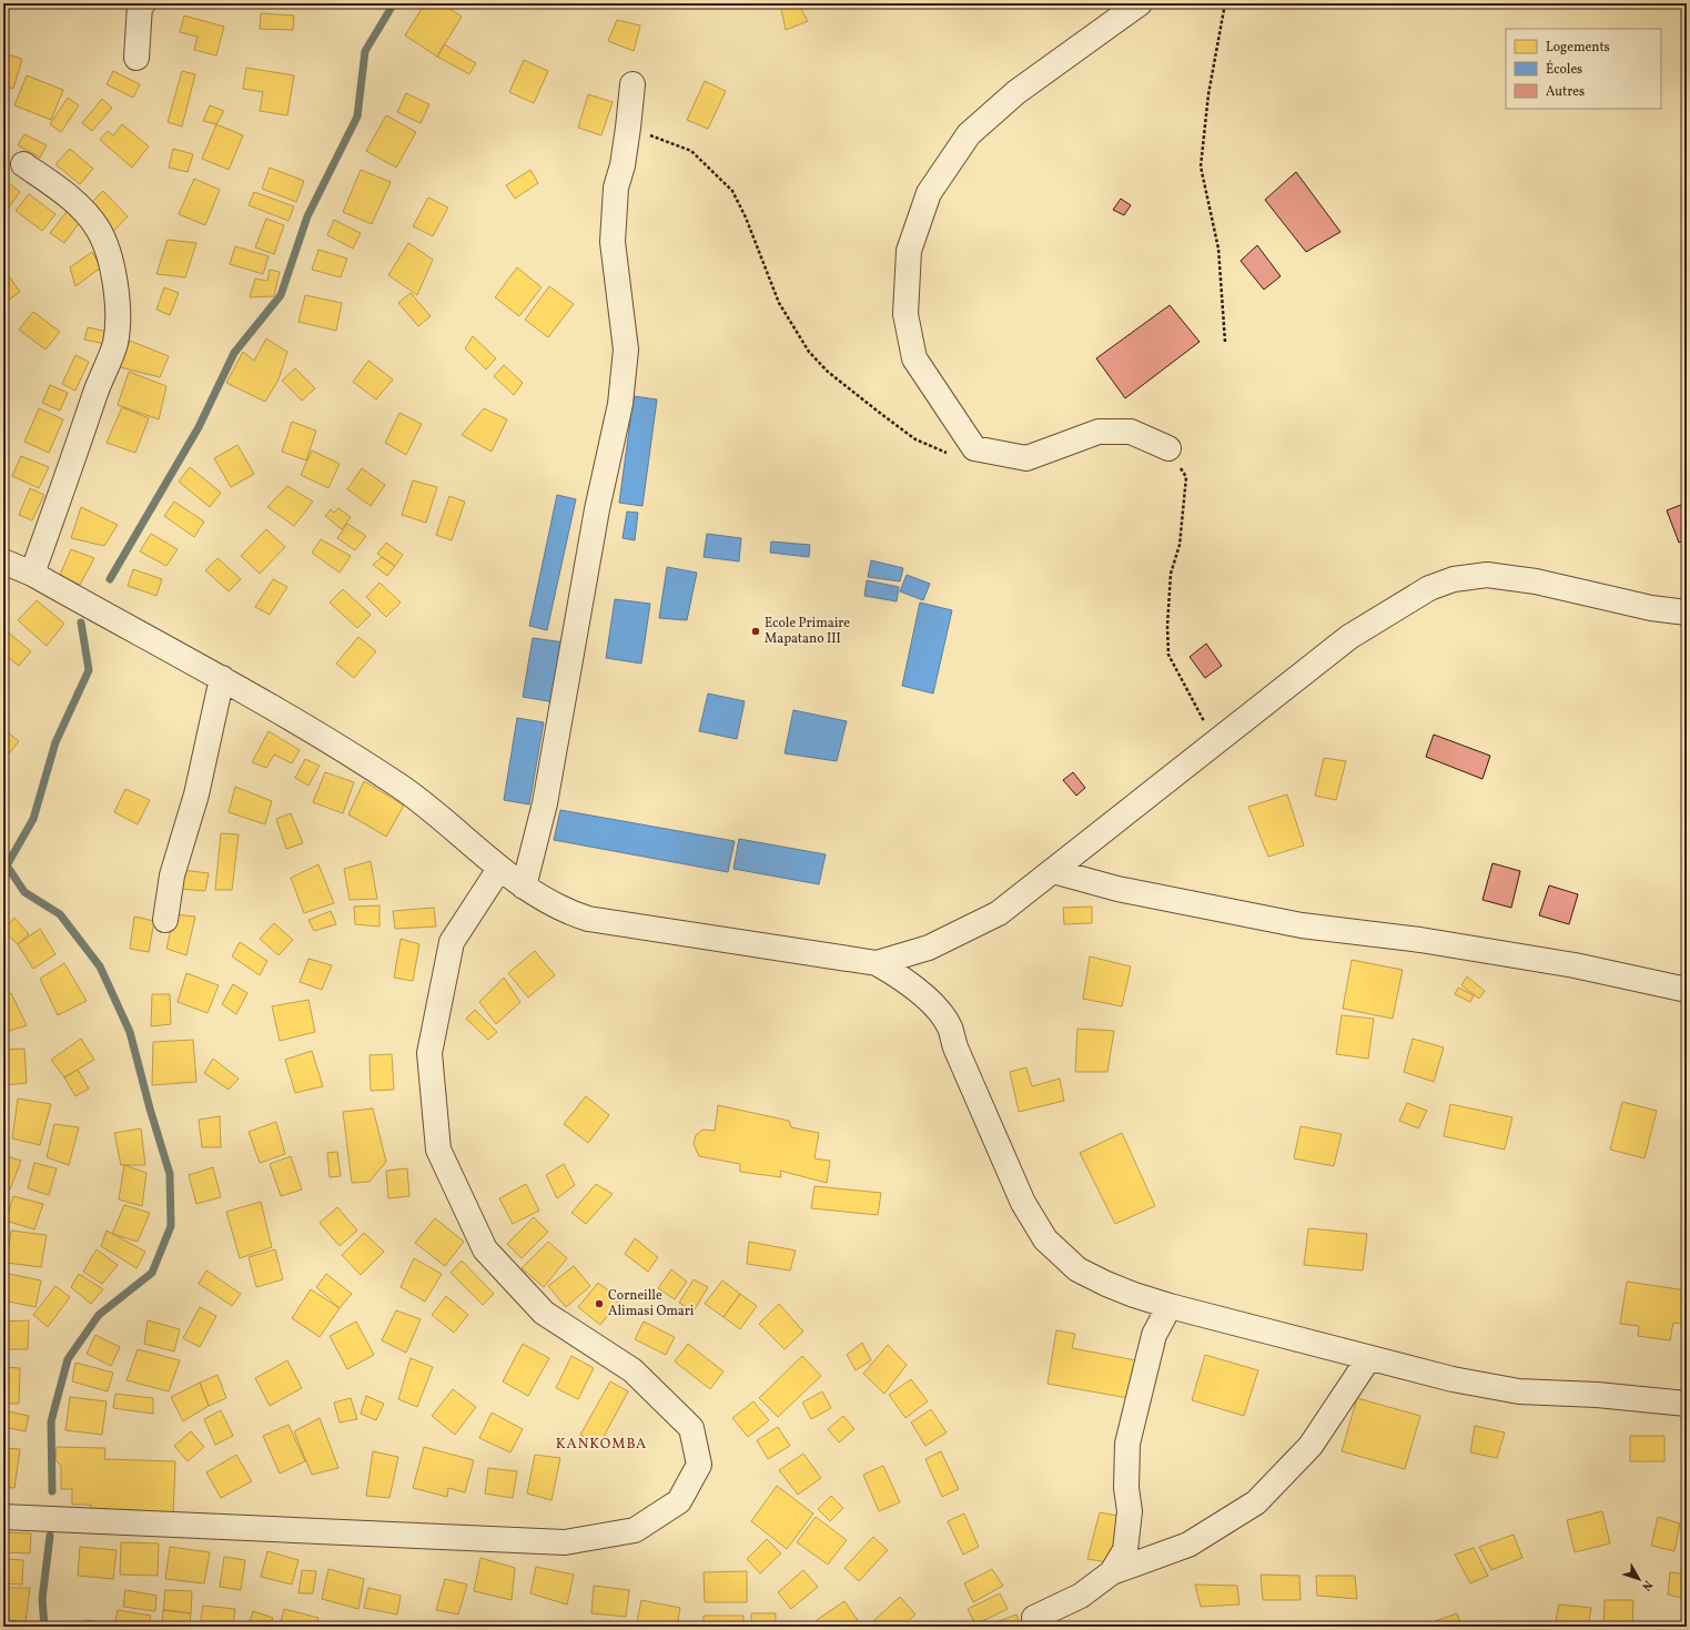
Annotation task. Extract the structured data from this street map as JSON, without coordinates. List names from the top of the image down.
{
  "districts": ["KANKOMBA"],
  "places": ["Ecole Primaire Mapatano III", "Corneille Alimasi Omari"],
  "legend": ["Logements", "Écoles", "Autres"],
  "north": "bottom right"
}
